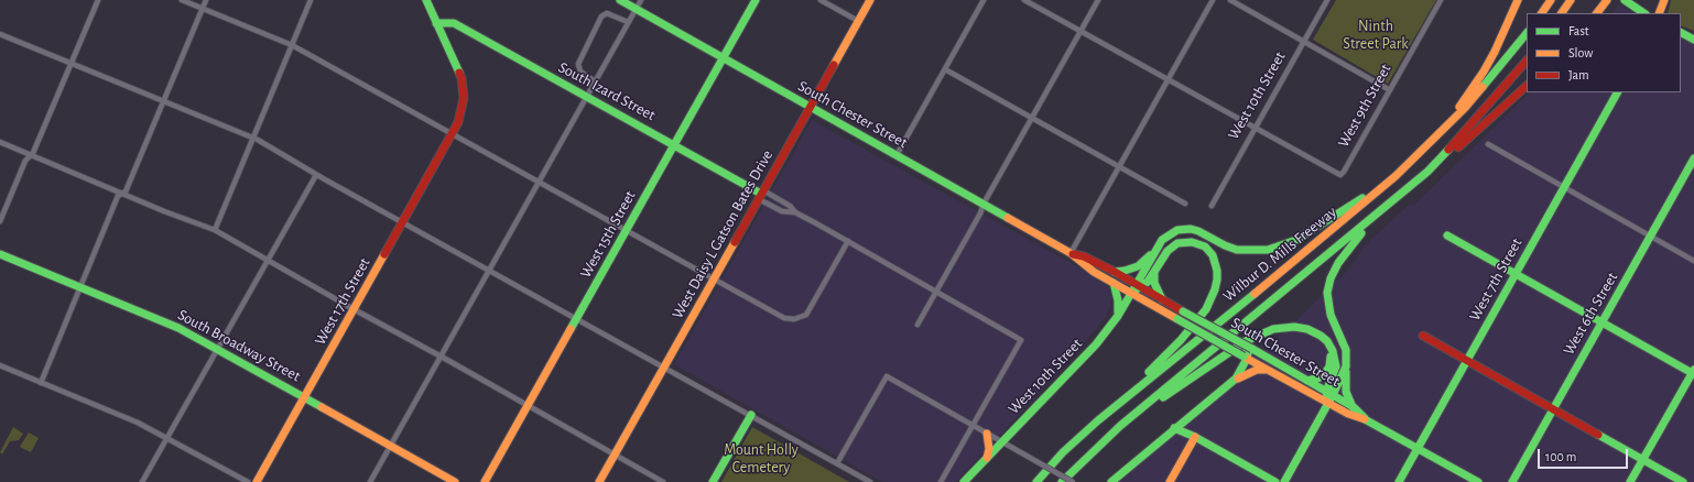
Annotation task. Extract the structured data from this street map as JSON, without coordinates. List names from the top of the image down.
{
  "streets": {
    "main road": [
      "South Izard Street",
      "West 10th Street",
      "South Chester Street",
      "West 15th Street",
      "West Daisy L Gatson Bates Drive",
      "Wilbur D. Mills Freeway",
      "West 7th Street",
      "West 17th Street",
      "West 6th Street",
      "South Broadway Street"
    ],
    "street": ["West 9th Street"]
  },
  "crossings": [
    ["South Izard Street", "West 15th Street"],
    ["South Izard Street", "West Daisy L Gatson Bates Drive"],
    ["South Izard Street", "West 17th Street"],
    ["West 10th Street", "West 9th Street"],
    ["West 10th Street", "South Chester Street"],
    ["South Chester Street", "West 15th Street"],
    ["South Chester Street", "West Daisy L Gatson Bates Drive"],
    ["South Chester Street", "West 7th Street"],
    ["West 17th Street", "South Broadway Street"]
  ],
  "parks": ["Ninth Street Park", "Mount Holly Cemetery"],
  "legend": ["Fast", "Slow", "Jam"],
  "scale_bar": "100 m"
}
